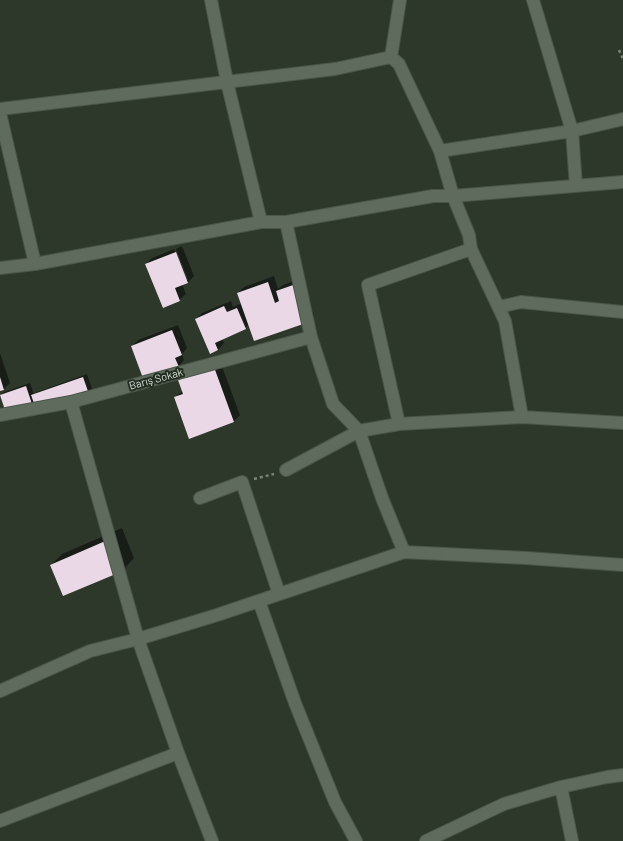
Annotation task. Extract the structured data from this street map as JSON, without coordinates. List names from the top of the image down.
{
  "streets": {
    "street": ["Barış Sokak"]
  }
}
